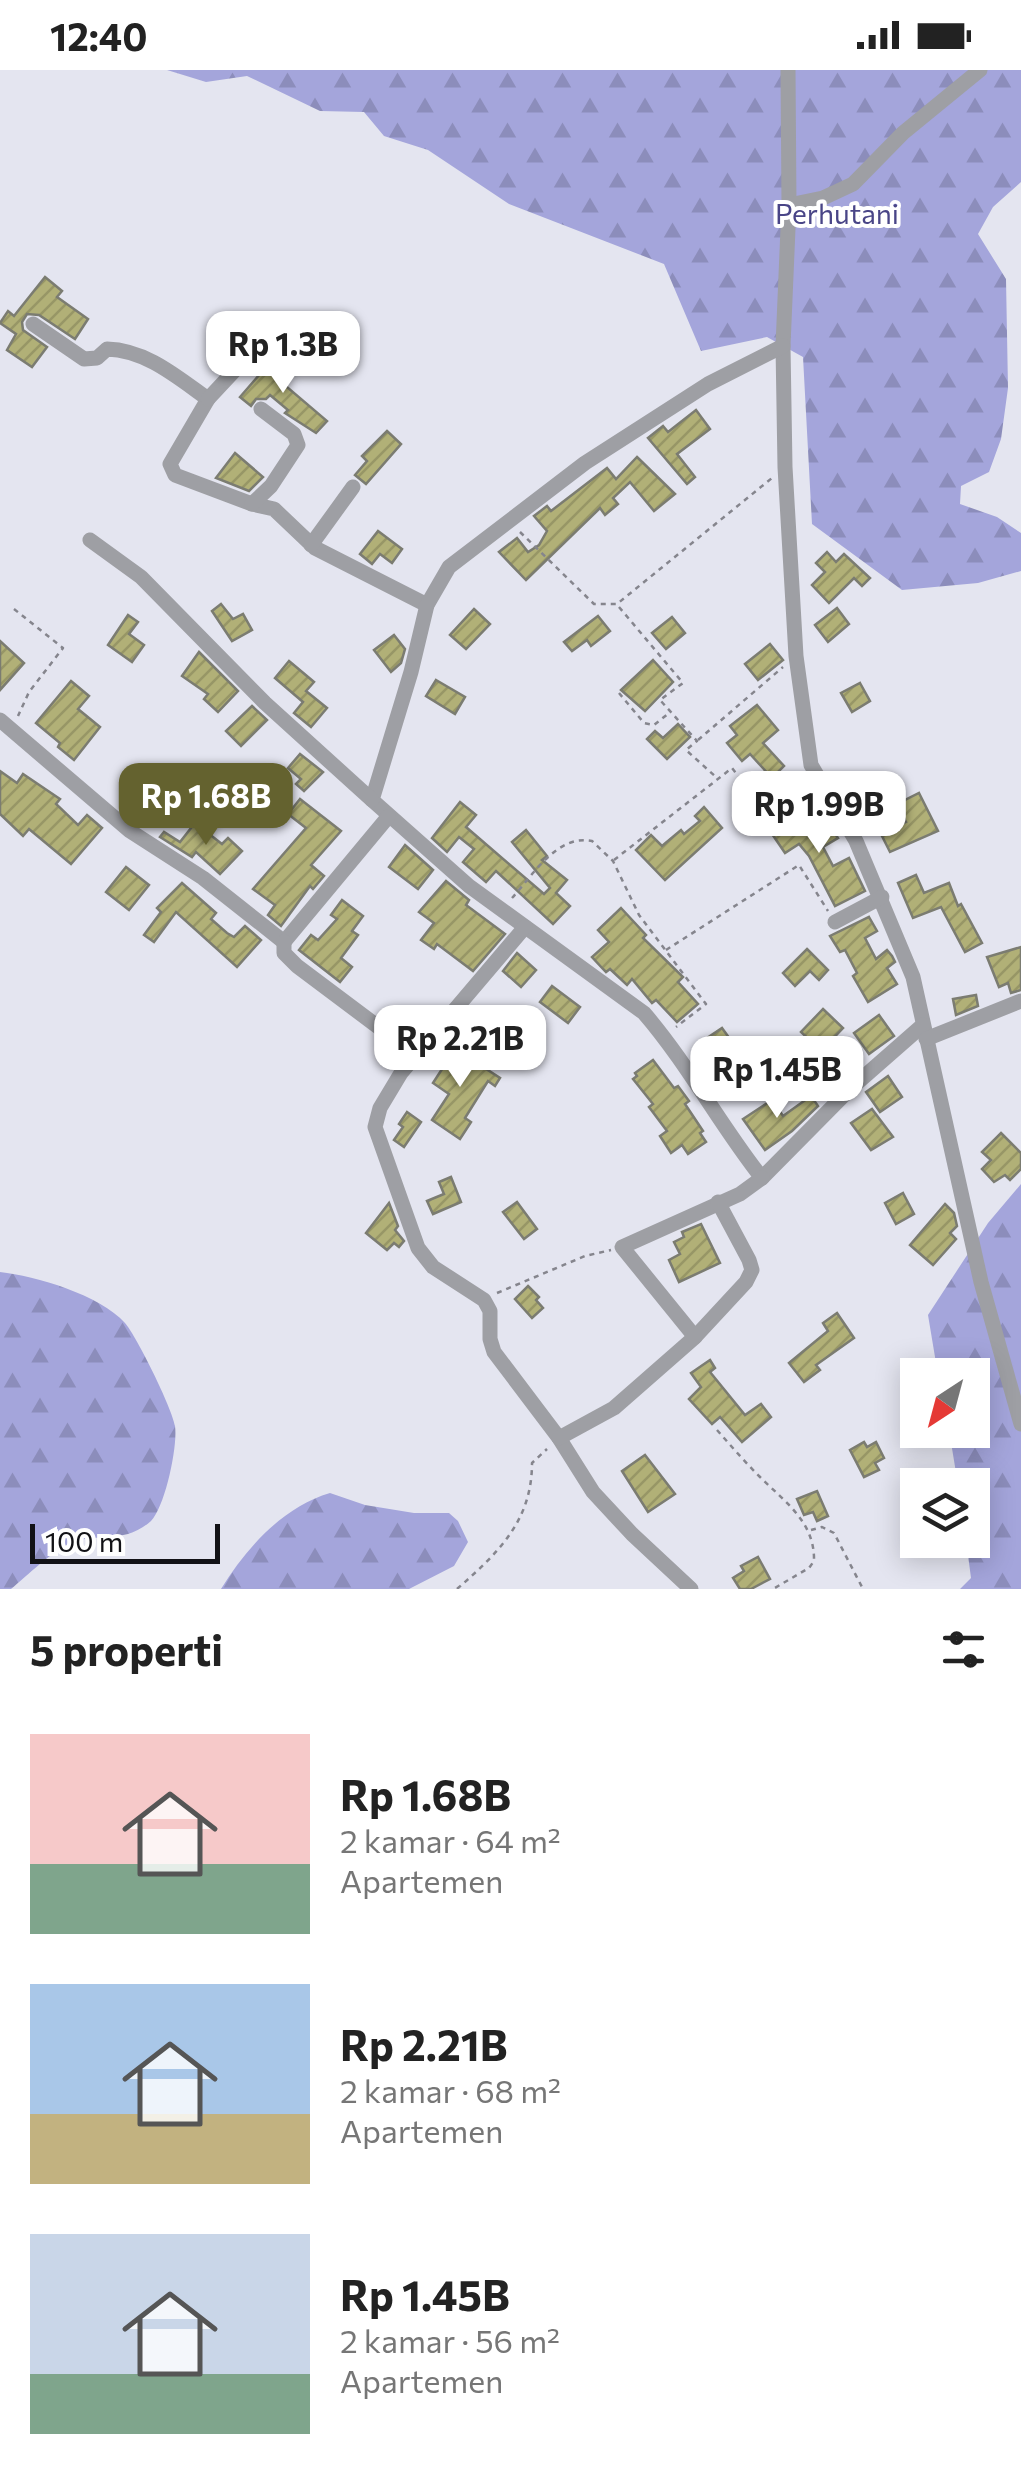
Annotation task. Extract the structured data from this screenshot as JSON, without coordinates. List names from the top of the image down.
{
  "parks": ["Perhutani"],
  "scale_bar": "100 m",
  "north": "bottom left",
  "page": {
    "status": "12:40",
    "price": [
      "Rp 1.3B",
      "Rp 1.68B",
      "Rp 1.99B",
      "Rp 2.21B",
      "Rp 1.45B"
    ],
    "scale": "100 m",
    "heading": "5 properti",
    "list": [
      {
        "name": "Rp 1.68B",
        "note": "2 kamar · 64 m² · Apartemen"
      },
      {
        "name": "Rp 2.21B",
        "note": "2 kamar · 68 m² · Apartemen"
      },
      {
        "name": "Rp 1.45B",
        "note": "2 kamar · 56 m² · Apartemen"
      }
    ]
  }
}
